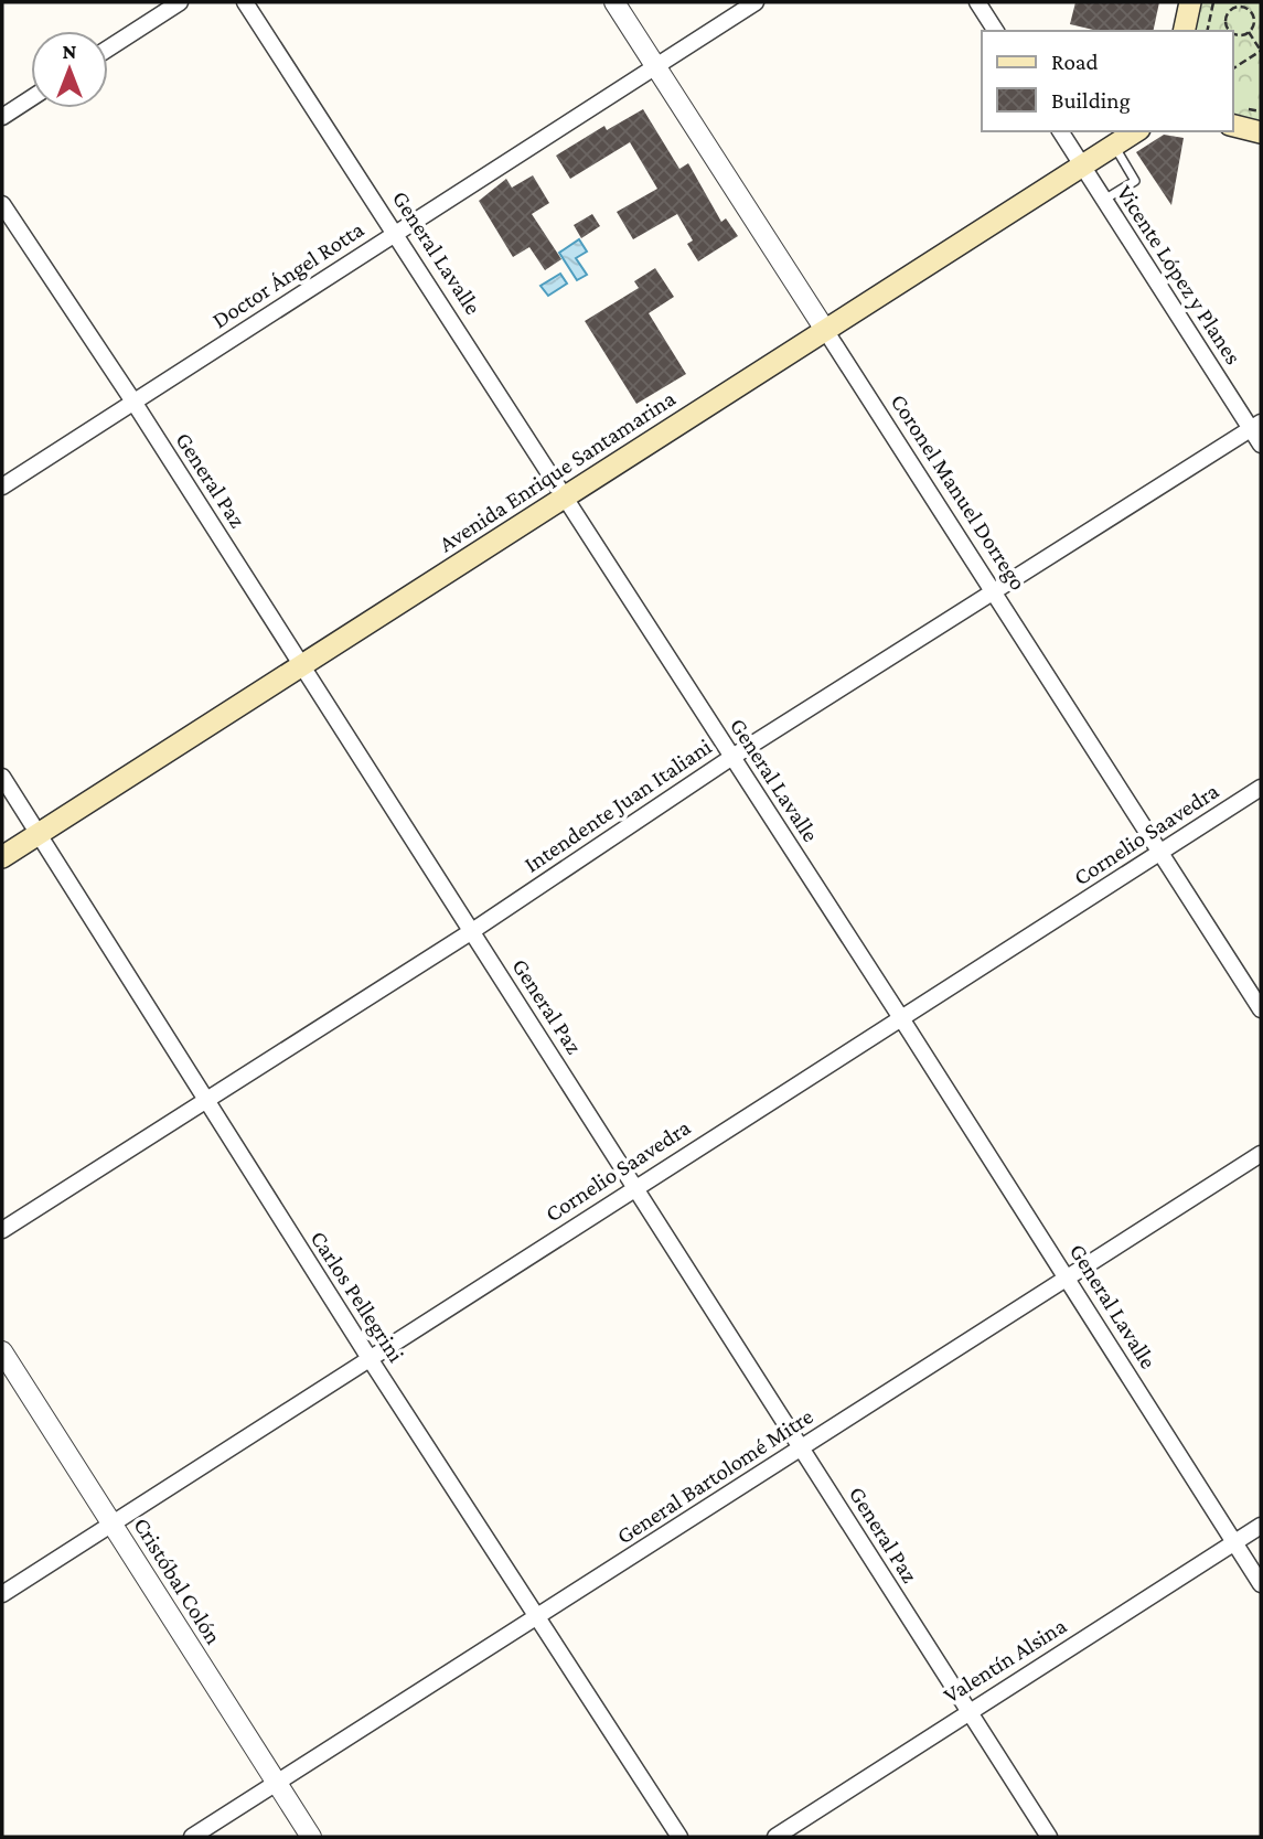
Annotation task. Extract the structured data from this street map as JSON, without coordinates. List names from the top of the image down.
{
  "streets": {
    "main road": ["Avenida Enrique Santamarina"],
    "street": [
      "General Lavalle",
      "Doctor Ángel Rotta",
      "Vicente López y Planes",
      "General Paz",
      "Coronel Manuel Dorrego",
      "Intendente Juan Italiani",
      "Cornelio Saavedra",
      "Carlos Pellegrini",
      "General Bartolomé Mitre",
      "Cristóbal Colón",
      "Valentín Alsina"
    ]
  },
  "crossings": [
    ["General Lavalle", "Doctor Ángel Rotta"],
    ["General Lavalle", "Avenida Enrique Santamarina"],
    ["General Lavalle", "Intendente Juan Italiani"],
    ["General Lavalle", "Cornelio Saavedra"],
    ["General Lavalle", "General Bartolomé Mitre"],
    ["General Lavalle", "Valentín Alsina"],
    ["Doctor Ángel Rotta", "General Paz"],
    ["Doctor Ángel Rotta", "Coronel Manuel Dorrego"],
    ["Vicente López y Planes", "Avenida Enrique Santamarina"],
    ["Vicente López y Planes", "Intendente Juan Italiani"],
    ["Avenida Enrique Santamarina", "General Paz"],
    ["Avenida Enrique Santamarina", "Coronel Manuel Dorrego"],
    ["Avenida Enrique Santamarina", "Carlos Pellegrini"],
    ["General Paz", "Intendente Juan Italiani"],
    ["General Paz", "Cornelio Saavedra"],
    ["General Paz", "General Bartolomé Mitre"],
    ["General Paz", "Valentín Alsina"],
    ["Coronel Manuel Dorrego", "Intendente Juan Italiani"],
    ["Coronel Manuel Dorrego", "Cornelio Saavedra"],
    ["Intendente Juan Italiani", "Carlos Pellegrini"],
    ["Cornelio Saavedra", "Carlos Pellegrini"],
    ["Cornelio Saavedra", "Cristóbal Colón"],
    ["Carlos Pellegrini", "General Bartolomé Mitre"],
    ["General Bartolomé Mitre", "Cristóbal Colón"]
  ],
  "legend": ["Road", "Building"],
  "north": "top"
}
